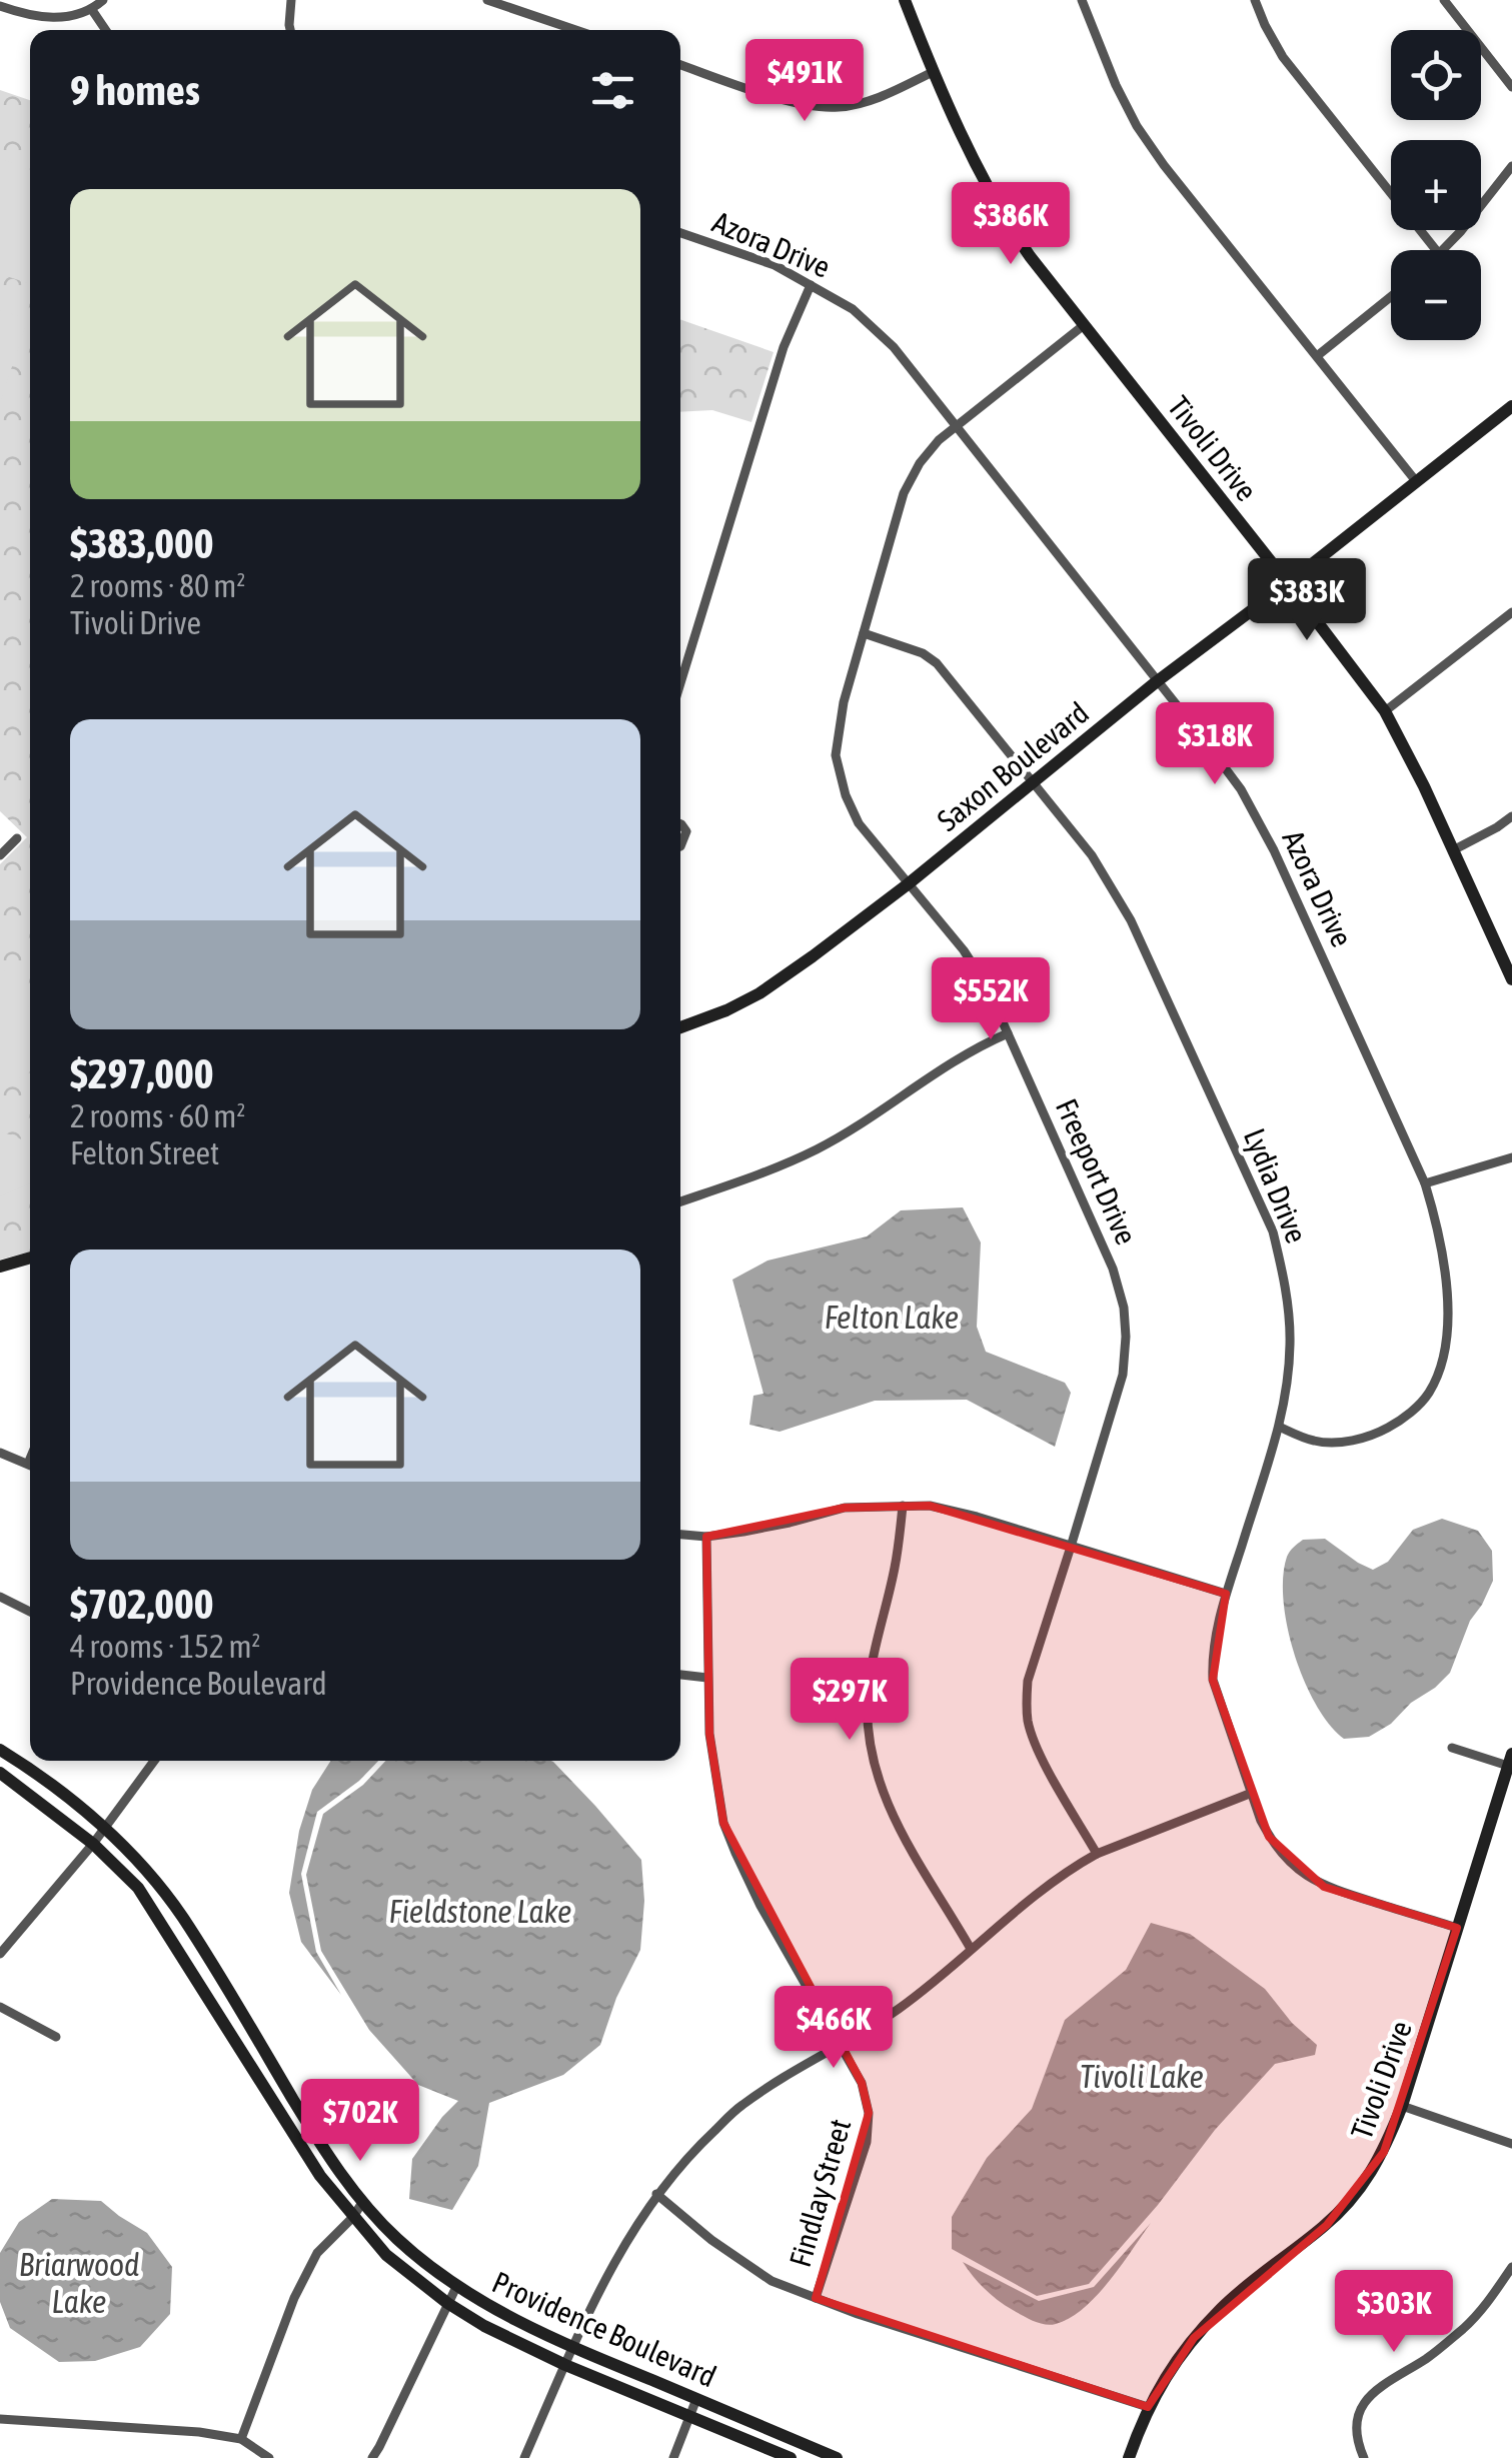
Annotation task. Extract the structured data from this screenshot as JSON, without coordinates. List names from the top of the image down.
{
  "streets": {
    "main road": ["Tivoli Drive", "Saxon Boulevard", "Providence Boulevard"],
    "street": [
      "Azora Drive",
      "Freeport Drive",
      "Lydia Drive",
      "Findlay Street"
    ]
  },
  "crossings": [
    ["Azora Drive", "Saxon Boulevard"],
    ["Azora Drive", "Freeport Drive"],
    ["Azora Drive", "Lydia Drive"],
    ["Tivoli Drive", "Saxon Boulevard"],
    ["Tivoli Drive", "Freeport Drive"],
    ["Tivoli Drive", "Lydia Drive"],
    ["Saxon Boulevard", "Freeport Drive"],
    ["Saxon Boulevard", "Lydia Drive"],
    ["Freeport Drive", "Lydia Drive"]
  ],
  "water": [
    "Felton Lake",
    "Fieldstone Lake",
    "Tivoli Lake",
    "Briarwood Lake"
  ],
  "page": {
    "map_buttons": ["+", "−"],
    "heading": "9 homes",
    "price": [
      "$491K",
      "$386K",
      "$383K",
      "$318K",
      "$552K",
      "$297K",
      "$466K",
      "$702K",
      "$303K"
    ],
    "list": [
      {
        "name": "$383,000",
        "note": "2 rooms · 80 m² · Tivoli Drive"
      },
      {
        "name": "$297,000",
        "note": "2 rooms · 60 m² · Felton Street"
      },
      {
        "name": "$702,000",
        "note": "4 rooms · 152 m² · Providence Boulevard"
      }
    ]
  }
}
